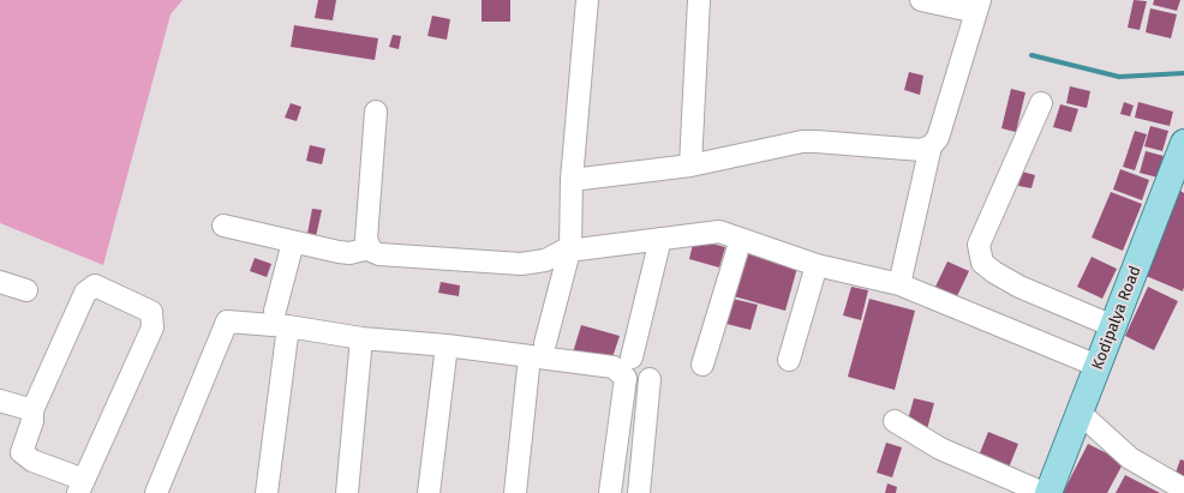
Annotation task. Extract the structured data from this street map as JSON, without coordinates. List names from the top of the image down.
{
  "streets": {
    "main road": ["Kodipalya Road"]
  }
}
